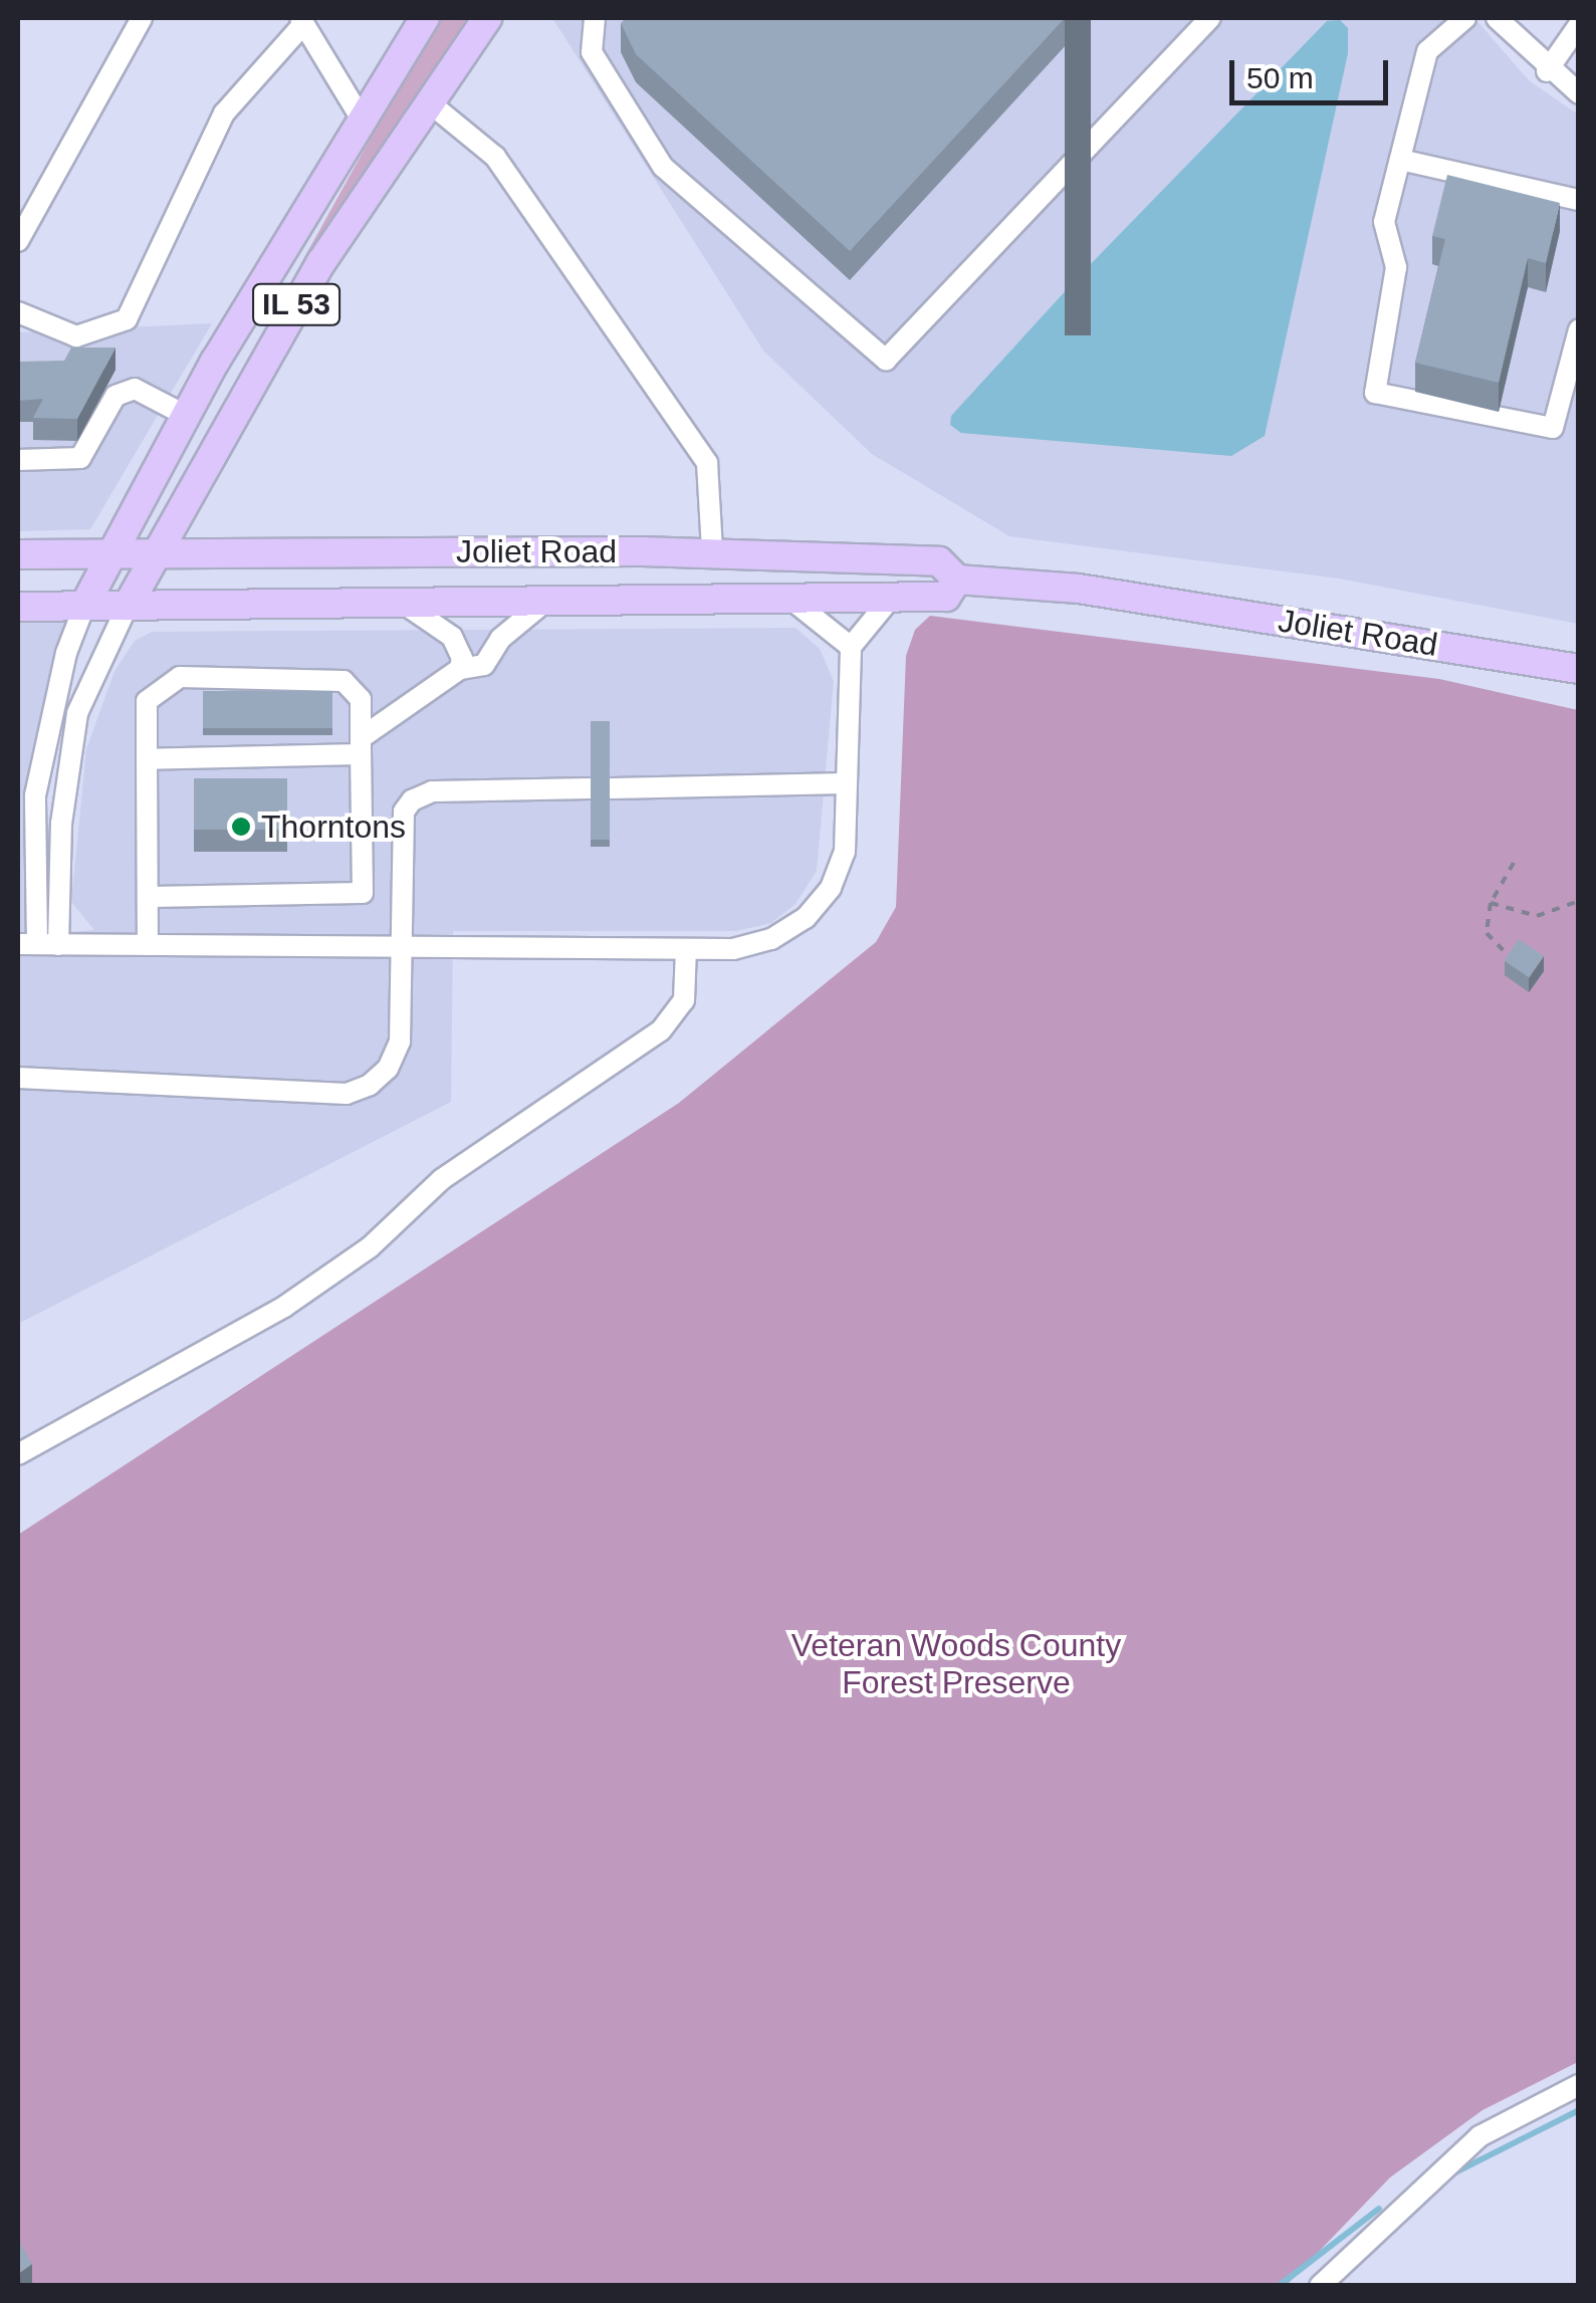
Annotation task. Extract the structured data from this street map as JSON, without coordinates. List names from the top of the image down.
{
  "streets": {
    "main road": ["IL 53", "Joliet Road"]
  },
  "crossings": [
    ["IL 53", "Joliet Road"]
  ],
  "parks": ["Veteran Woods County Forest Preserve"],
  "places": ["Thorntons"],
  "scale_bar": "50 m"
}
